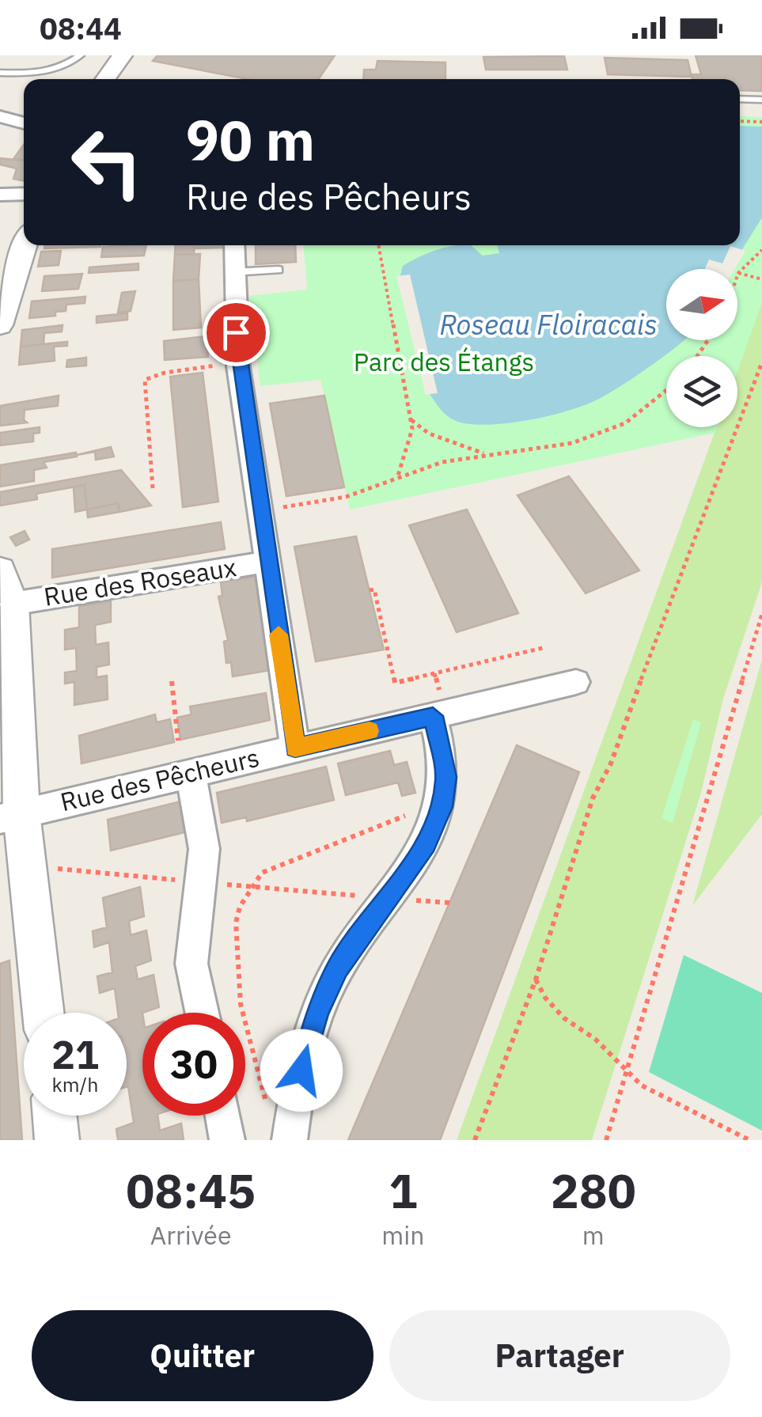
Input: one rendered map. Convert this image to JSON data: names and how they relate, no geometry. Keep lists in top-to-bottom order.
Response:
{
  "streets": {
    "street": ["Rue des Roseaux", "Rue des Pêcheurs"]
  },
  "water": ["Roseau Floiracais"],
  "parks": ["Parc des Étangs"],
  "north": "right",
  "page": {
    "status": "08:44",
    "turn": ["90 m", "Rue des Pêcheurs"],
    "speed": "21 km/h",
    "limit": "30",
    "eta": [
      "08:45",
      "Arrivée",
      "1",
      "min",
      "280",
      "m"
    ],
    "buttons": ["Quitter", "Partager"]
  }
}
